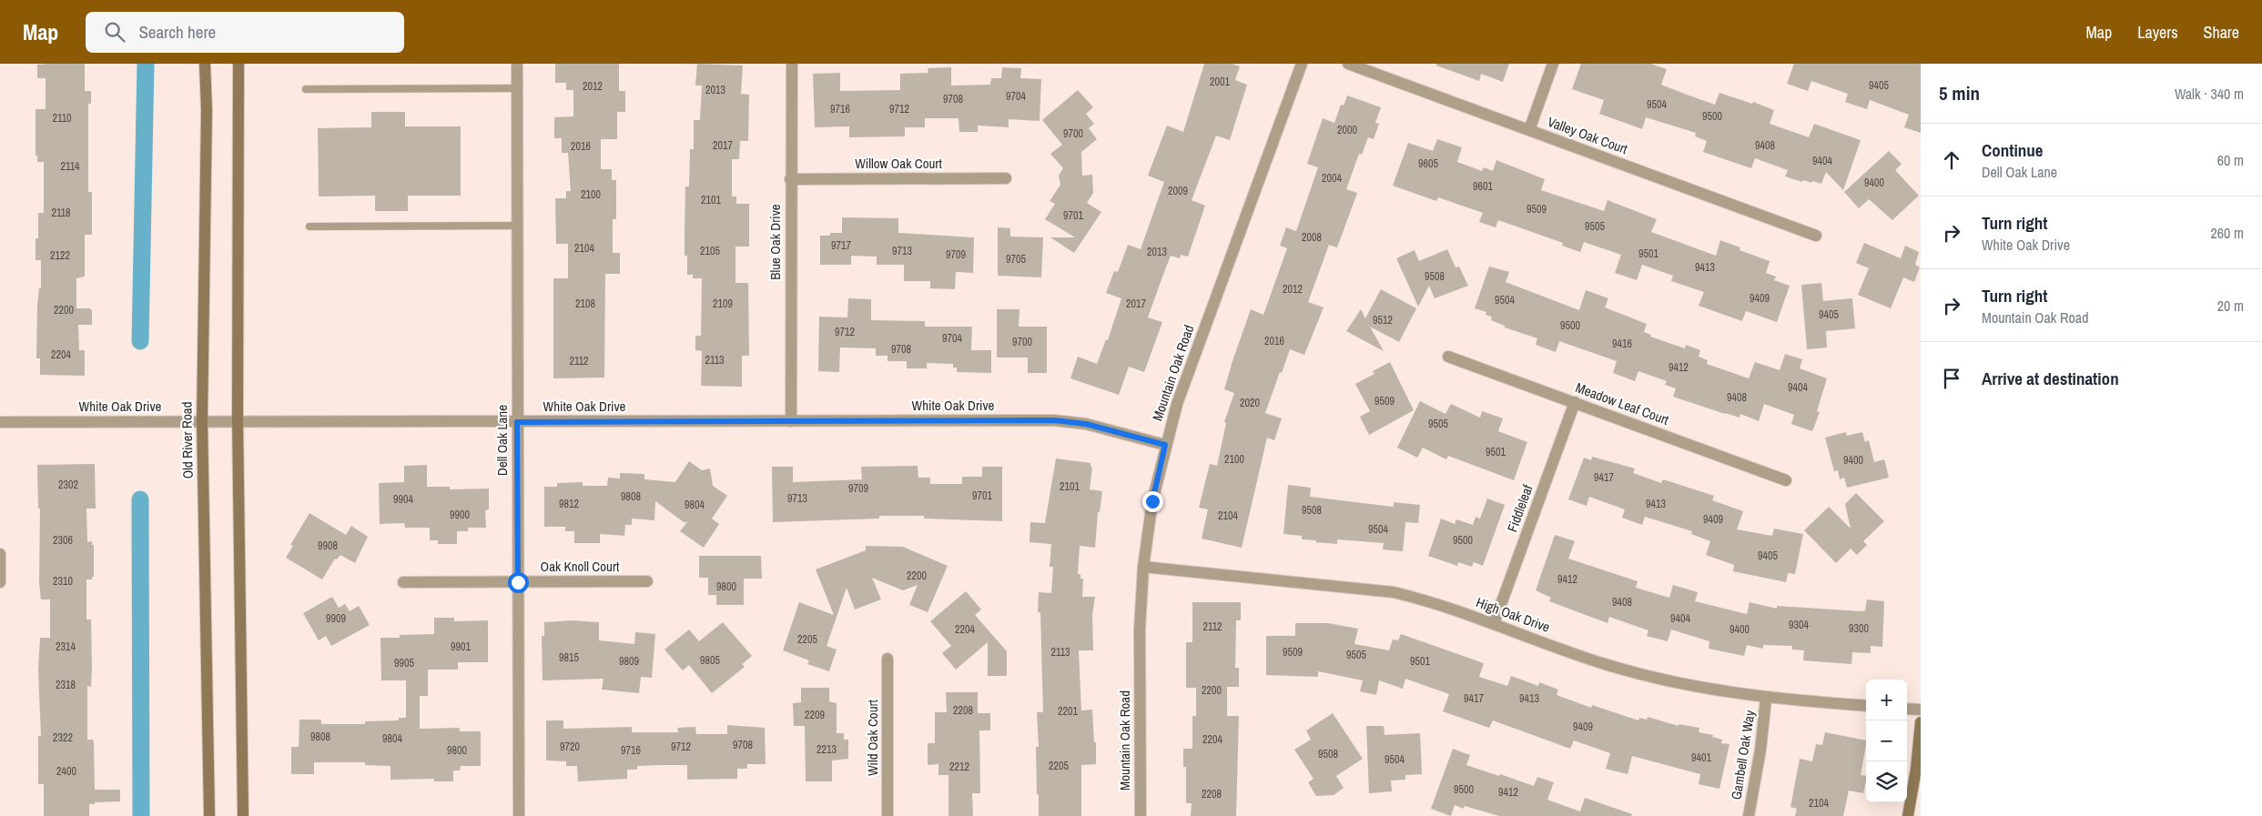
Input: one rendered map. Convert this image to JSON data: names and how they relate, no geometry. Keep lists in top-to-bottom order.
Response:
{
  "streets": {
    "main road": ["Old River Road"],
    "street": [
      "Valley Oak Court",
      "Willow Oak Court",
      "Blue Oak Drive",
      "Mountain Oak Road",
      "Meadow Leaf Court",
      "White Oak Drive",
      "Dell Oak Lane",
      "Fiddleleaf",
      "Oak Knoll Court",
      "High Oak Drive",
      "Wild Oak Court",
      "Gambell Oak Way"
    ]
  },
  "crossings": [
    ["Willow Oak Court", "Blue Oak Drive"],
    ["Blue Oak Drive", "White Oak Drive"],
    ["Mountain Oak Road", "White Oak Drive"],
    ["Mountain Oak Road", "High Oak Drive"],
    ["Meadow Leaf Court", "Fiddleleaf"],
    ["White Oak Drive", "Old River Road"],
    ["White Oak Drive", "Dell Oak Lane"],
    ["Dell Oak Lane", "Oak Knoll Court"],
    ["Fiddleleaf", "High Oak Drive"],
    ["High Oak Drive", "Gambell Oak Way"]
  ],
  "house_numbers": [
    "2001",
    "9405",
    "2012",
    "2013",
    "9704",
    "9708",
    "9504",
    "9716",
    "9712",
    "9500",
    "2110",
    "2000",
    "9700",
    "2017",
    "9408",
    "2016",
    "9404",
    "9605",
    "2114",
    "2004",
    "9400",
    "9601",
    "2009",
    "2100",
    "2101",
    "9509",
    "2118",
    "9701",
    "9505",
    "2008",
    "9717",
    "2104",
    "2105",
    "9713",
    "2013",
    "9501",
    "9709",
    "2122",
    "9705",
    "9413",
    "9508",
    "2012",
    "9409",
    "9504",
    "2108",
    "2109",
    "2017",
    "2200",
    "9405",
    "9512",
    "9500",
    "9712",
    "9704",
    "2016",
    "9700",
    "9416",
    "9708",
    "2204",
    "2113",
    "2112",
    "9412",
    "9404",
    "9408",
    "9509",
    "2020",
    "9505",
    "9501",
    "2100",
    "9400",
    "9417",
    "2302",
    "2101",
    "9709",
    "9701",
    "9808",
    "9713",
    "9904",
    "9812",
    "9413",
    "9804",
    "9508",
    "9900",
    "2104",
    "9409",
    "9504",
    "2306",
    "9500",
    "9908",
    "9405",
    "2200",
    "9412",
    "2310",
    "9800",
    "9408",
    "9909",
    "9404",
    "9304",
    "2112",
    "9300",
    "2204",
    "9400",
    "2205",
    "2314",
    "9901",
    "2113",
    "9509",
    "9505",
    "9815",
    "9805",
    "9809",
    "9501",
    "9905",
    "2318",
    "2200",
    "9417",
    "9413",
    "2208",
    "2201",
    "2209",
    "9409",
    "9808",
    "2322",
    "9804",
    "2204",
    "9708",
    "9720",
    "9712",
    "2213",
    "9800",
    "9716",
    "9508",
    "9401",
    "9504",
    "2205",
    "2212",
    "2400",
    "9500",
    "9412",
    "2208",
    "2104"
  ],
  "page": {
    "header": "Map",
    "search": "Search here",
    "nav": ["Map", "Layers", "Share"],
    "heading": ["5 min", "Walk · 340 m"],
    "list": [
      ["Continue", "Dell Oak Lane", "60 m"],
      ["Turn right", "White Oak Drive", "260 m"],
      ["Turn right", "Mountain Oak Road", "20 m"],
      "Arrive at destination"
    ],
    "map_buttons": ["+", "−"]
  }
}
